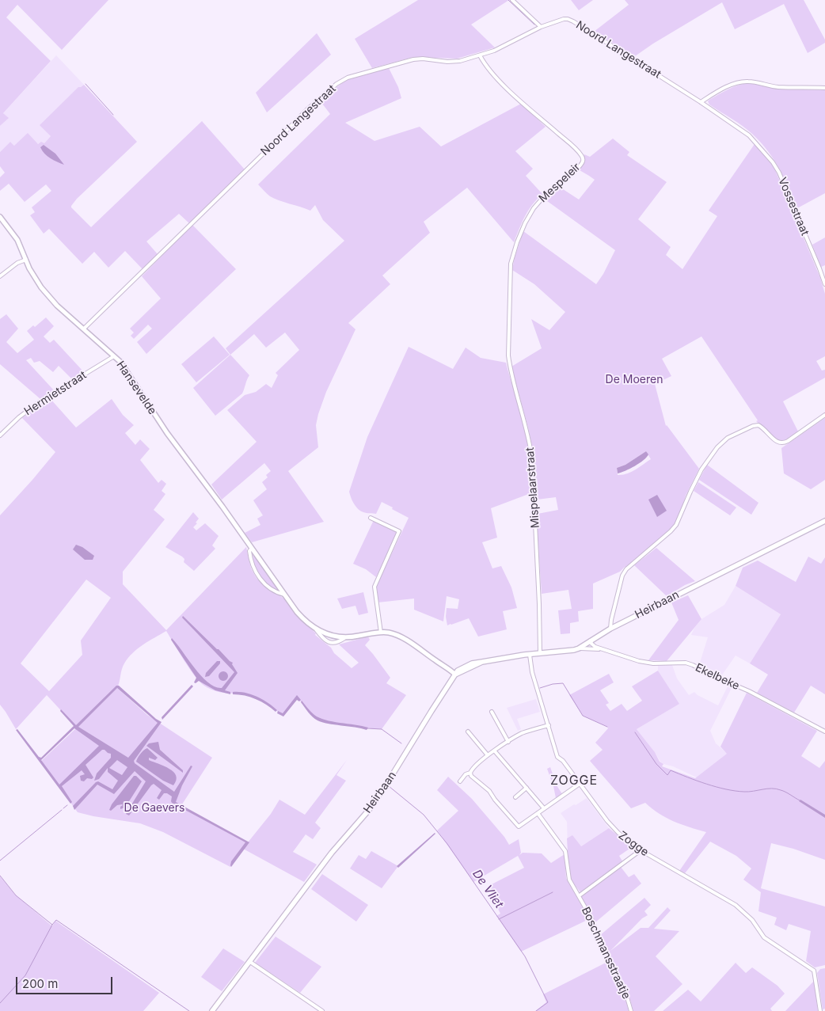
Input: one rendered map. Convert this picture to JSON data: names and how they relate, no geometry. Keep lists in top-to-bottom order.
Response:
{
  "streets": {
    "main road": ["Heirbaan"],
    "street": [
      "Noord Langestraat",
      "Mespeleir",
      "Vossestraat",
      "Hansevelde",
      "Hermietstraat",
      "Mispelaarstraat",
      "Ekelbeke",
      "Zogge",
      "Boschmansstraatje"
    ]
  },
  "crossings": [
    ["Noord Langestraat", "Mespeleir"],
    ["Noord Langestraat", "Vossestraat"],
    ["Noord Langestraat", "Hansevelde"],
    ["Mespeleir", "Mispelaarstraat"],
    ["Hansevelde", "Hermietstraat"],
    ["Mispelaarstraat", "Heirbaan"],
    ["Heirbaan", "Ekelbeke"],
    ["Heirbaan", "Zogge"]
  ],
  "districts": ["ZOGGE"],
  "water": ["De Vliet"],
  "parks": ["De Moeren", "De Gaevers"],
  "scale_bar": "200 m"
}
